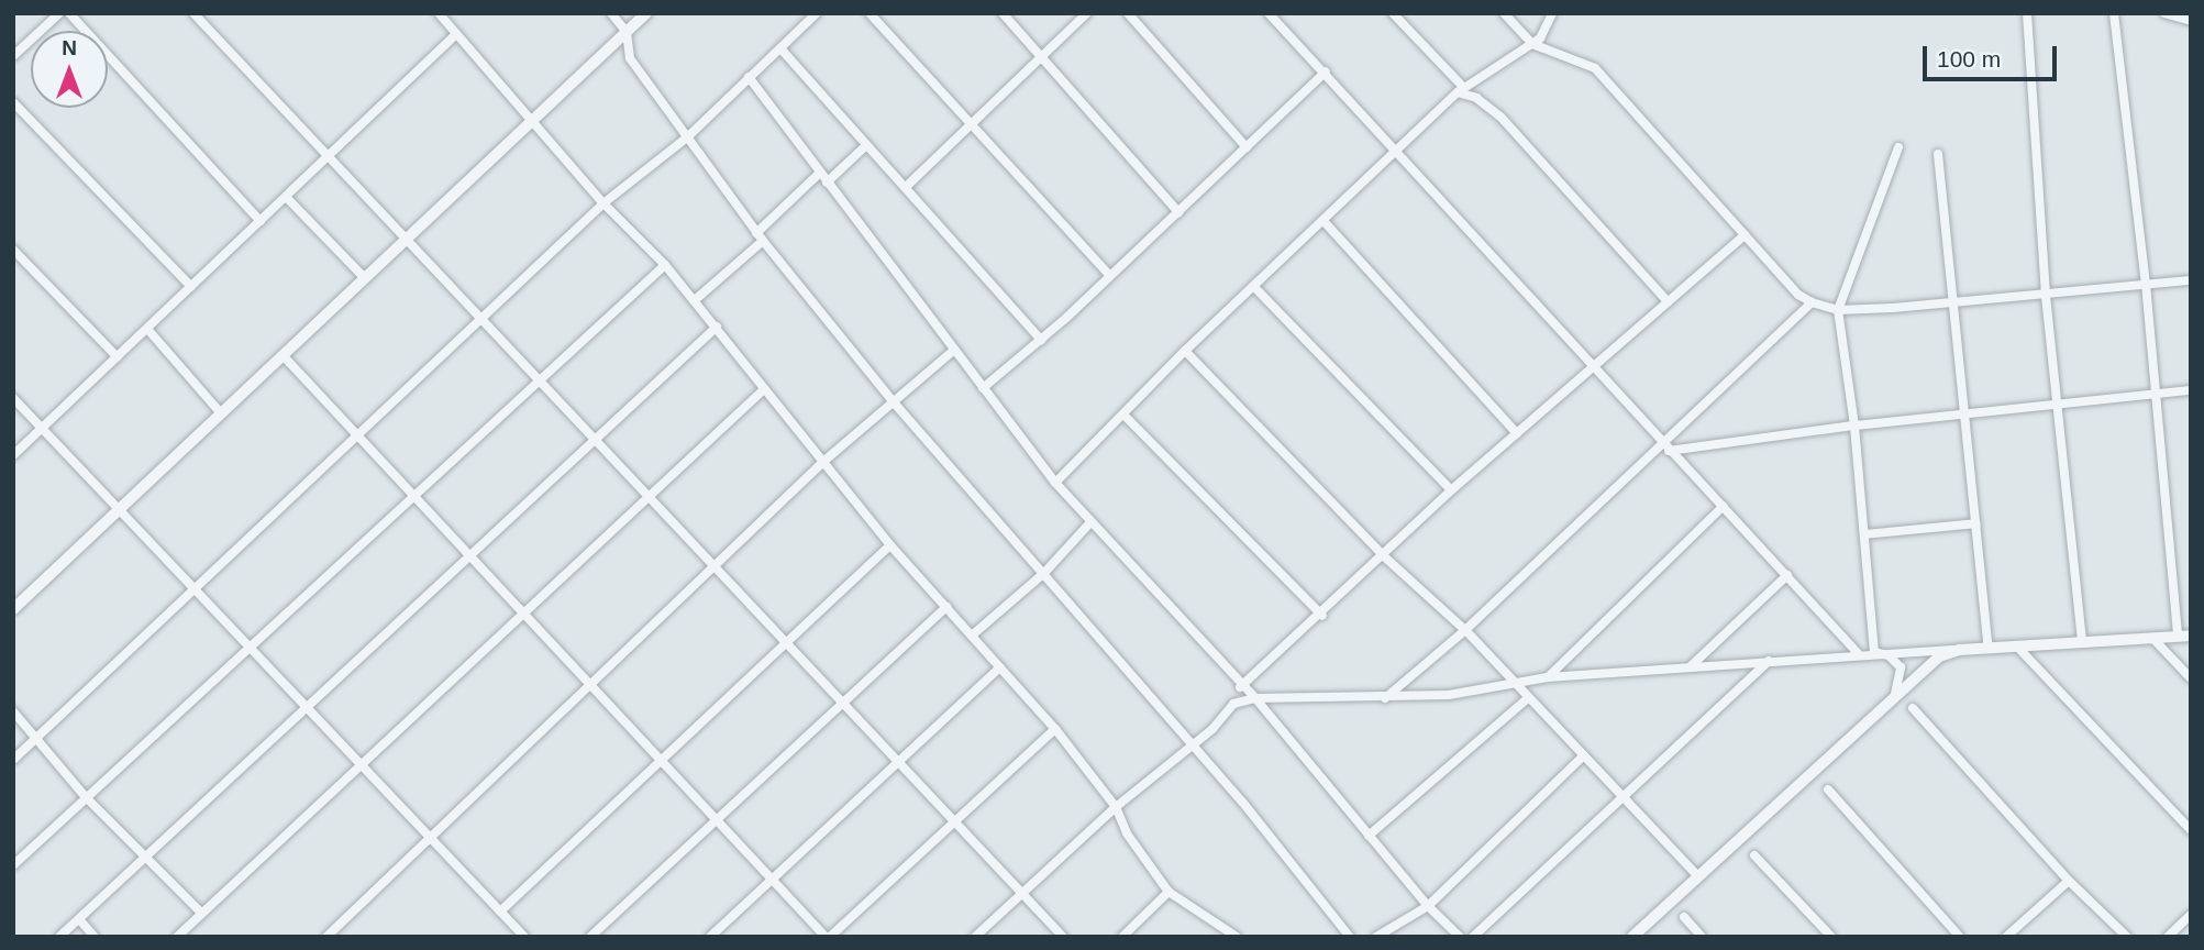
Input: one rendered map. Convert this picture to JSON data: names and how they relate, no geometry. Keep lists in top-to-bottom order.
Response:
{
  "scale_bar": "100 m",
  "north": "top"
}
